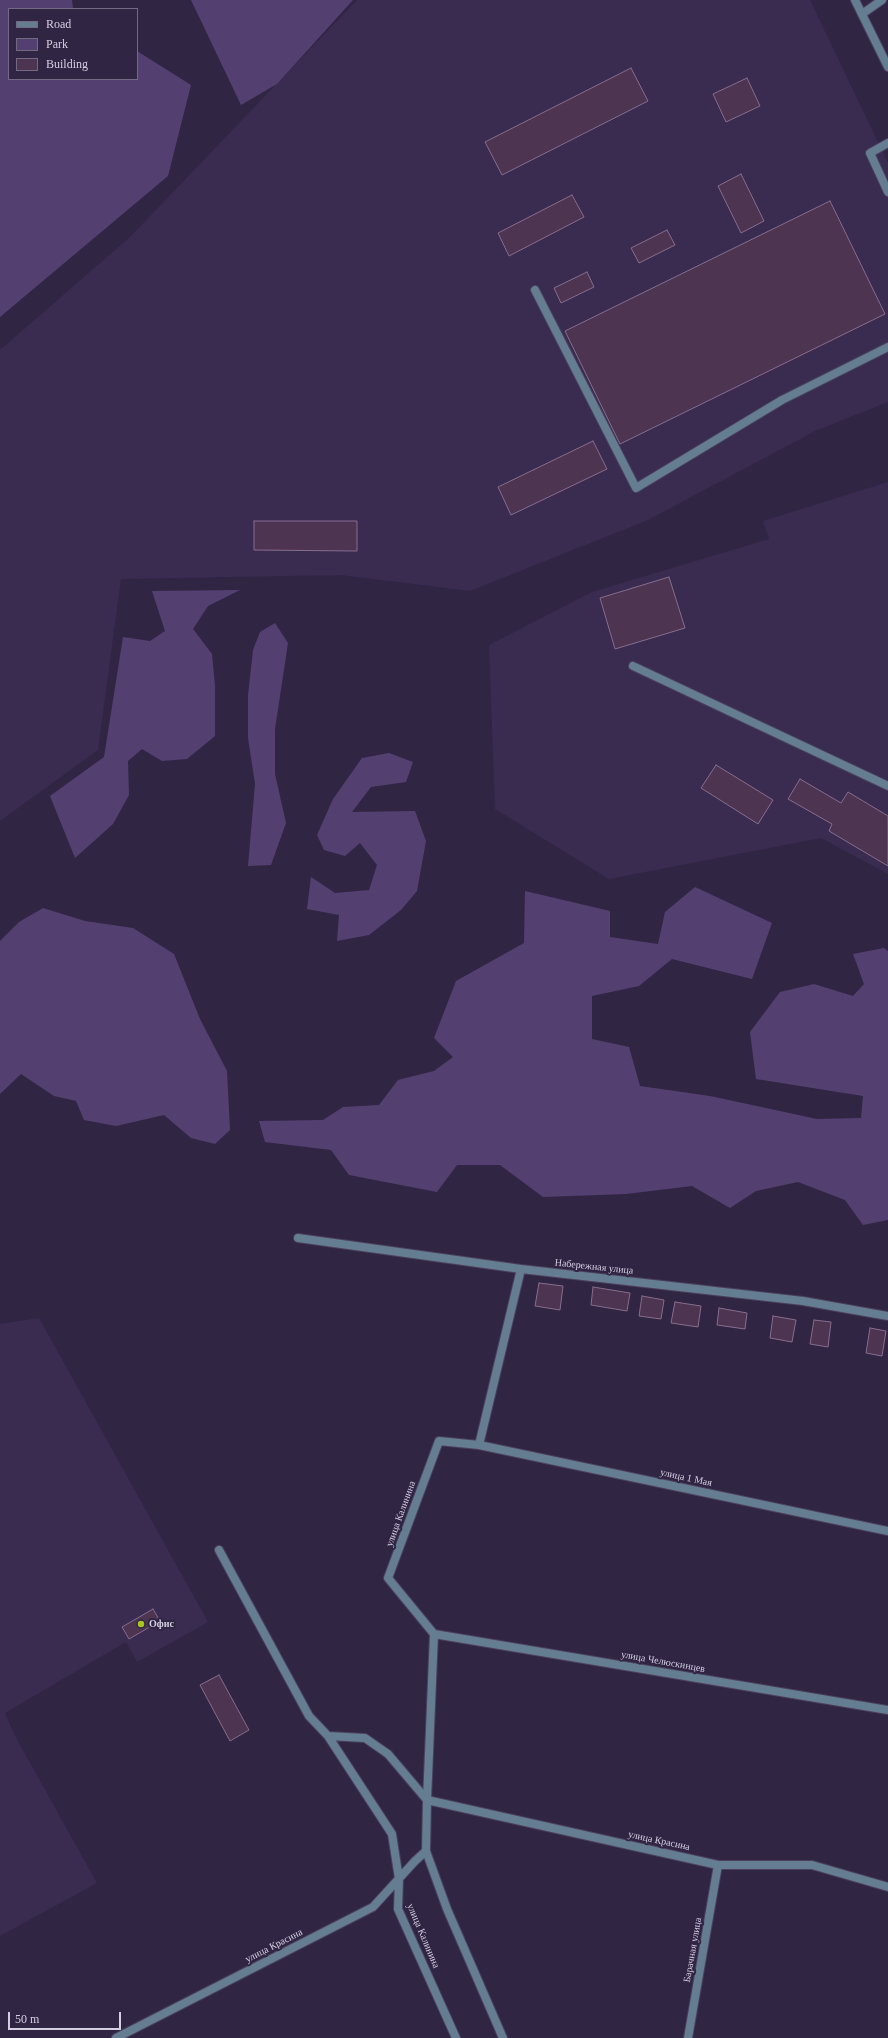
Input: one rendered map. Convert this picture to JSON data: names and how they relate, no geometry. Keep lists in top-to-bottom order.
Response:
{
  "streets": {
    "street": [
      "Набережная улица",
      "улица 1 Мая",
      "улица Калинина",
      "улица Челюскинцев",
      "улица Красина",
      "Барачная улица"
    ]
  },
  "crossings": [
    ["улица 1 Мая", "улица Калинина"],
    ["улица Калинина", "улица Челюскинцев"],
    ["улица Калинина", "улица Красина"],
    ["улица Красина", "Барачная улица"]
  ],
  "places": ["Офис"],
  "legend": ["Road", "Park", "Building"],
  "scale_bar": "50 m"
}
